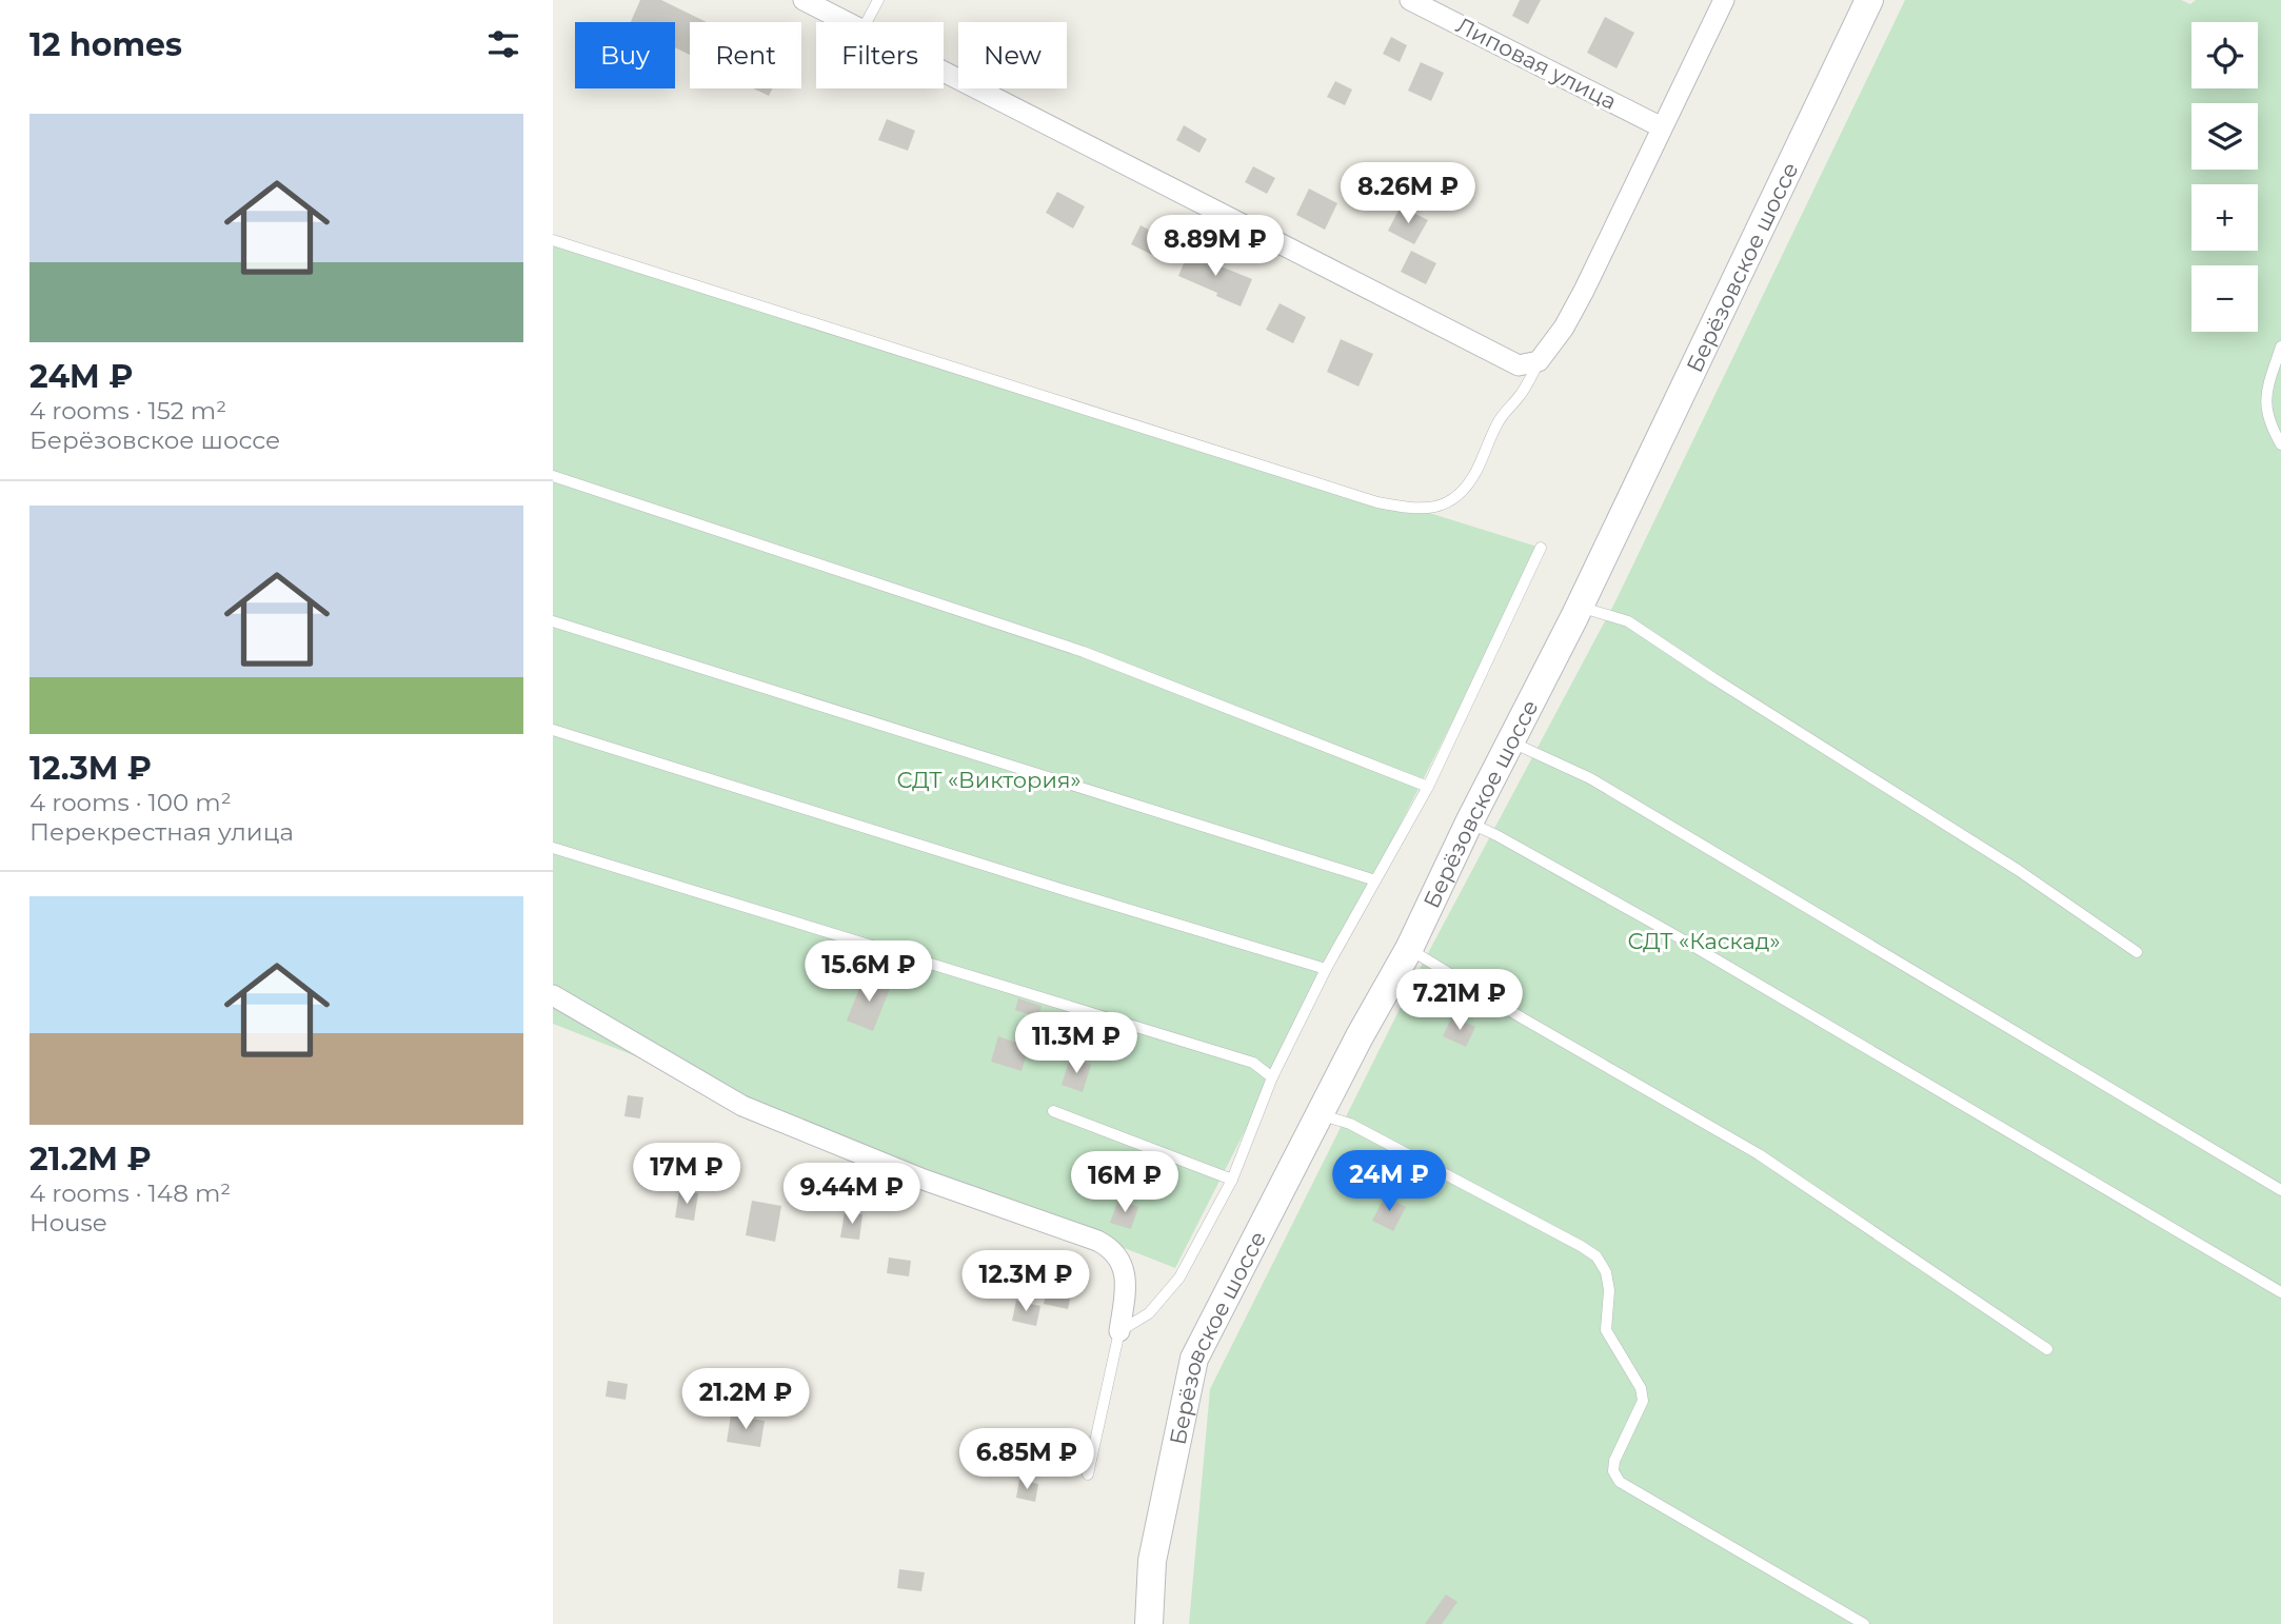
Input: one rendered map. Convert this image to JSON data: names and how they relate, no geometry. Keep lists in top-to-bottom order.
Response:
{
  "streets": {
    "street": ["Липовая улица", "Берёзовское шоссе"]
  },
  "parks": ["СДТ «Виктория»", "СДТ «Каскад»"],
  "page": {
    "heading": "12 homes",
    "map_buttons": ["+", "−"],
    "chip": [
      "Buy",
      "Rent",
      "Filters",
      "New"
    ],
    "list": [
      {
        "name": "24M ₽",
        "note": "4 rooms · 152 m² · Берёзовское шоссе"
      },
      {
        "name": "12.3M ₽",
        "note": "4 rooms · 100 m² · Перекрестная улица"
      },
      {
        "name": "21.2M ₽",
        "note": "4 rooms · 148 m² · House"
      }
    ],
    "price": [
      "8.26M ₽",
      "8.89M ₽",
      "15.6M ₽",
      "7.21M ₽",
      "11.3M ₽",
      "17M ₽",
      "24M ₽",
      "16M ₽",
      "9.44M ₽",
      "12.3M ₽",
      "21.2M ₽",
      "6.85M ₽"
    ]
  }
}
